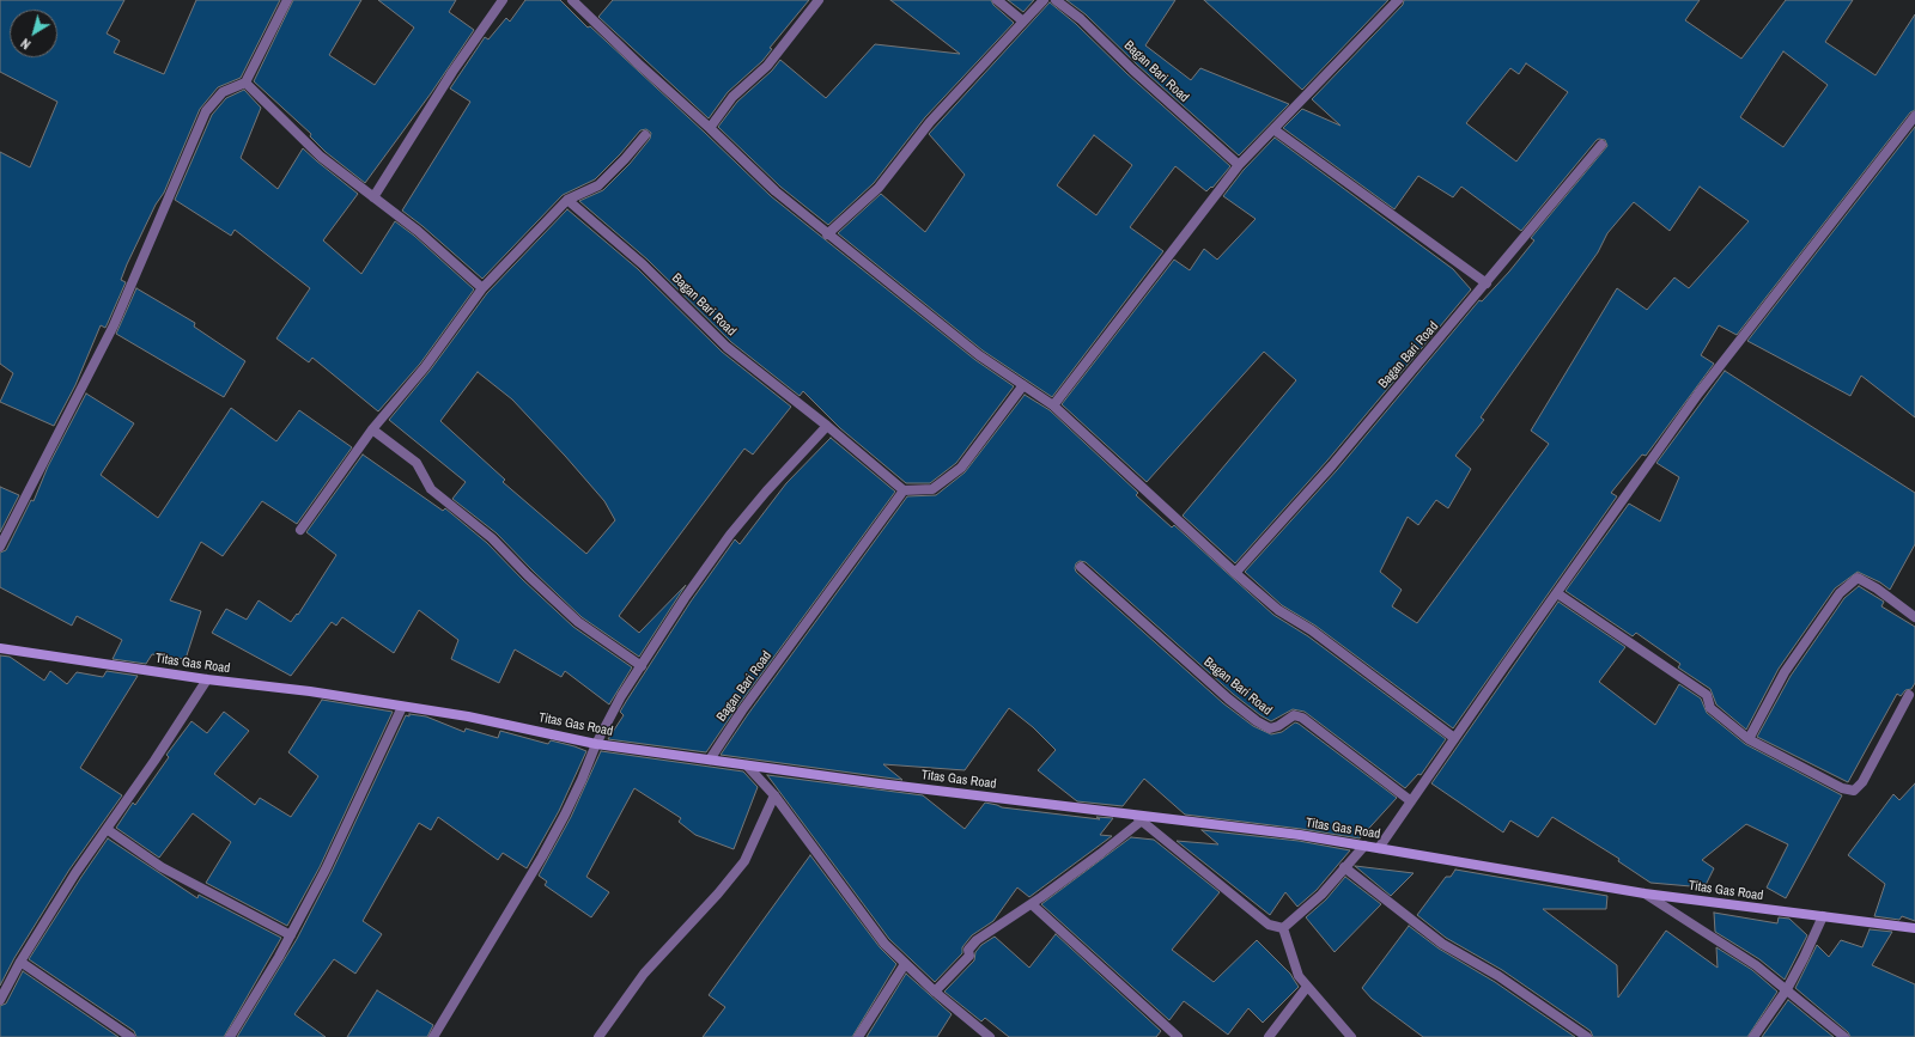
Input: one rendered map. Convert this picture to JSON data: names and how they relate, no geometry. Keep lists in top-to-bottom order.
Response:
{
  "streets": {
    "street": ["Bagan Bari Road", "Titas Gas Road"]
  },
  "crossings": [
    ["Bagan Bari Road", "Titas Gas Road"]
  ],
  "north": "bottom left"
}
